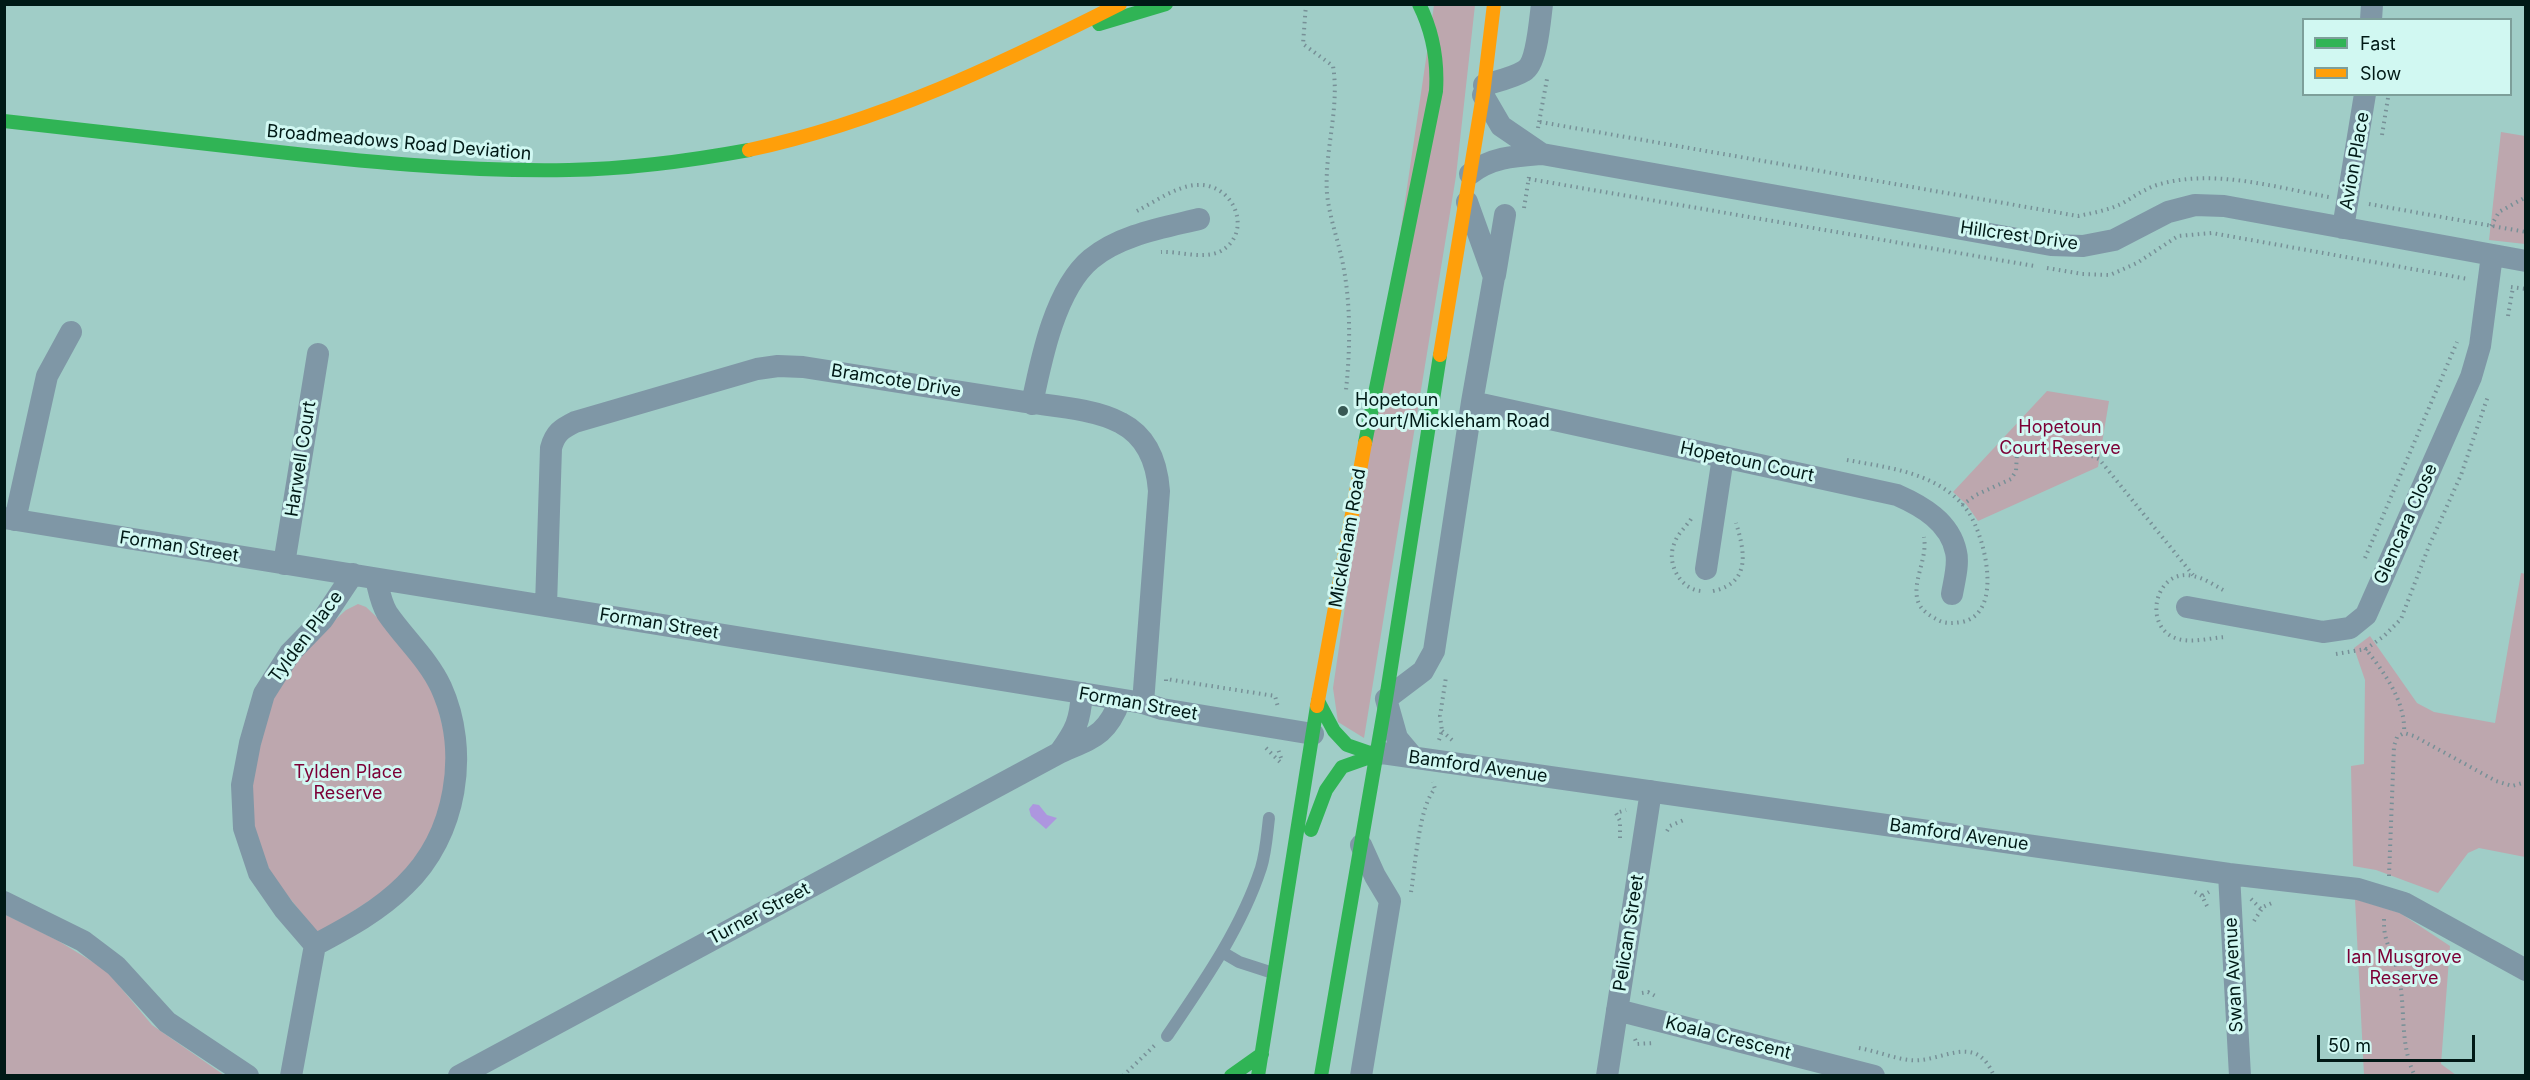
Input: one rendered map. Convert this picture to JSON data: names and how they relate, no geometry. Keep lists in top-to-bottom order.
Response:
{
  "streets": {
    "main road": ["Broadmeadows Road Deviation", "Mickleham Road"],
    "street": [
      "Avion Place",
      "Hillcrest Drive",
      "Bramcote Drive",
      "Harwell Court",
      "Hopetoun Court",
      "Glencara Close",
      "Forman Street",
      "Tylden Place",
      "Bamford Avenue",
      "Turner Street",
      "Pelican Street",
      "Swan Avenue",
      "Koala Crescent"
    ]
  },
  "crossings": [
    ["Avion Place", "Hillcrest Drive"],
    ["Hillcrest Drive", "Glencara Close"],
    ["Bramcote Drive", "Forman Street"],
    ["Harwell Court", "Forman Street"],
    ["Mickleham Road", "Forman Street"],
    ["Forman Street", "Tylden Place"],
    ["Forman Street", "Turner Street"],
    ["Bamford Avenue", "Pelican Street"],
    ["Bamford Avenue", "Swan Avenue"],
    ["Pelican Street", "Koala Crescent"]
  ],
  "parks": ["Hopetoun Court Reserve", "Tylden Place Reserve", "Ian Musgrove Reserve"],
  "places": ["Hopetoun Court/Mickleham Road"],
  "legend": ["Fast", "Slow"],
  "scale_bar": "50 m"
}
